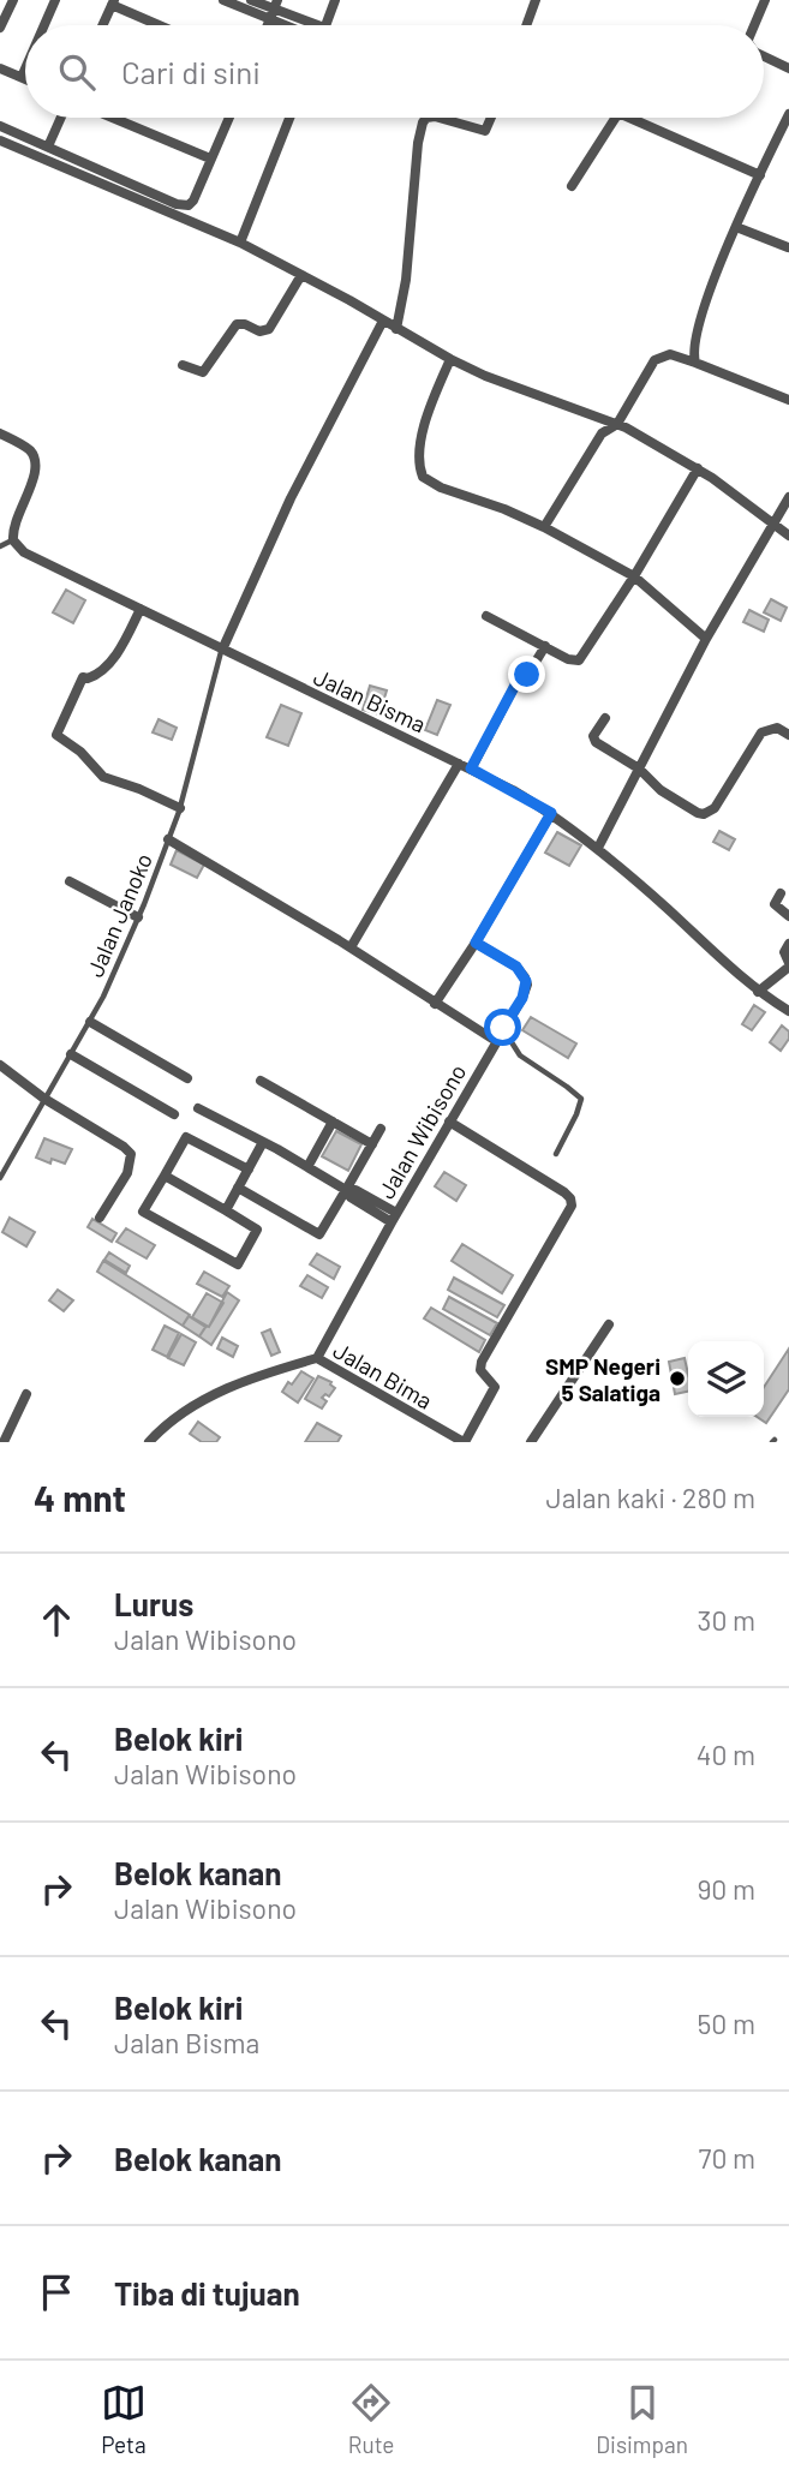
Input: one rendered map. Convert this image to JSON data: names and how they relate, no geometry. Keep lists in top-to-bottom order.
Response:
{
  "streets": {
    "street": ["Jalan Bisma", "Jalan Wibisono", "Jalan Bima"],
    "lane": ["Jalan Janoko"]
  },
  "crossings": [
    ["Jalan Bisma", "Jalan Janoko"],
    ["Jalan Wibisono", "Jalan Bima"]
  ],
  "places": ["SMP Negeri 5 Salatiga"],
  "page": {
    "search": "Cari di sini",
    "heading": ["4 mnt", "Jalan kaki · 280 m"],
    "list": [
      ["Lurus", "Jalan Wibisono", "30 m"],
      ["Belok kiri", "Jalan Wibisono", "40 m"],
      ["Belok kanan", "Jalan Wibisono", "90 m"],
      ["Belok kiri", "Jalan Bisma", "50 m"],
      ["Belok kanan", "70 m"],
      "Tiba di tujuan"
    ],
    "nav": ["Peta", "Rute", "Disimpan"]
  }
}
